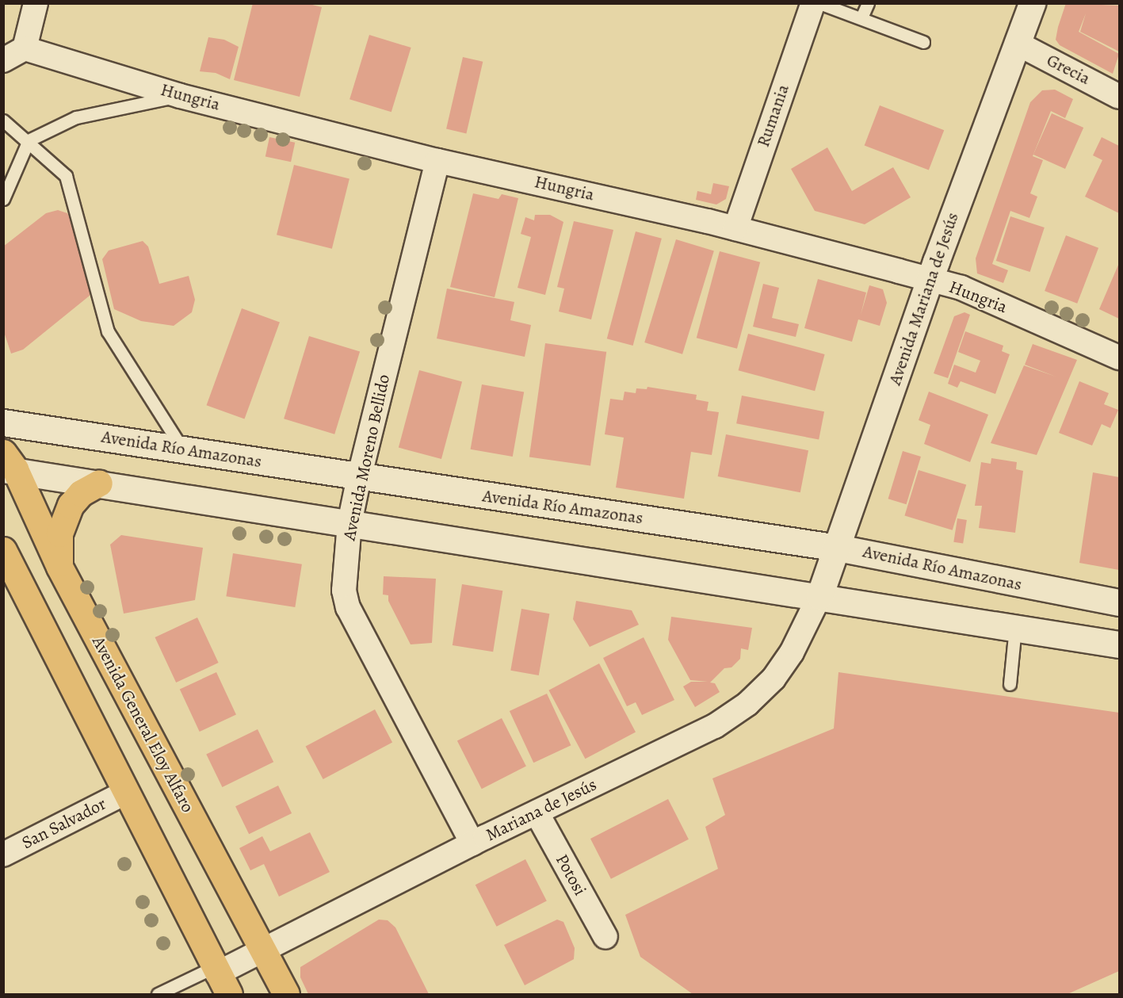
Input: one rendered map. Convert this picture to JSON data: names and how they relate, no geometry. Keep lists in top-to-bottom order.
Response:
{
  "streets": {
    "main road": ["Avenida Mariana de Jesús", "Avenida Río Amazonas", "Avenida General Eloy Alfaro"],
    "street": [
      "Grecia",
      "Hungria",
      "Rumania",
      "Avenida Moreno Bellido",
      "Mariana de Jesús",
      "San Salvador",
      "Potosi"
    ]
  },
  "crossings": [
    ["Grecia", "Avenida Mariana de Jesús"],
    ["Hungria", "Rumania"],
    ["Hungria", "Avenida Mariana de Jesús"],
    ["Hungria", "Avenida Moreno Bellido"],
    ["Avenida Mariana de Jesús", "Avenida Río Amazonas"],
    ["Avenida Mariana de Jesús", "Mariana de Jesús"],
    ["Avenida Río Amazonas", "Avenida Moreno Bellido"],
    ["Avenida Moreno Bellido", "Mariana de Jesús"],
    ["Avenida General Eloy Alfaro", "Mariana de Jesús"],
    ["Mariana de Jesús", "Potosi"]
  ]
}
